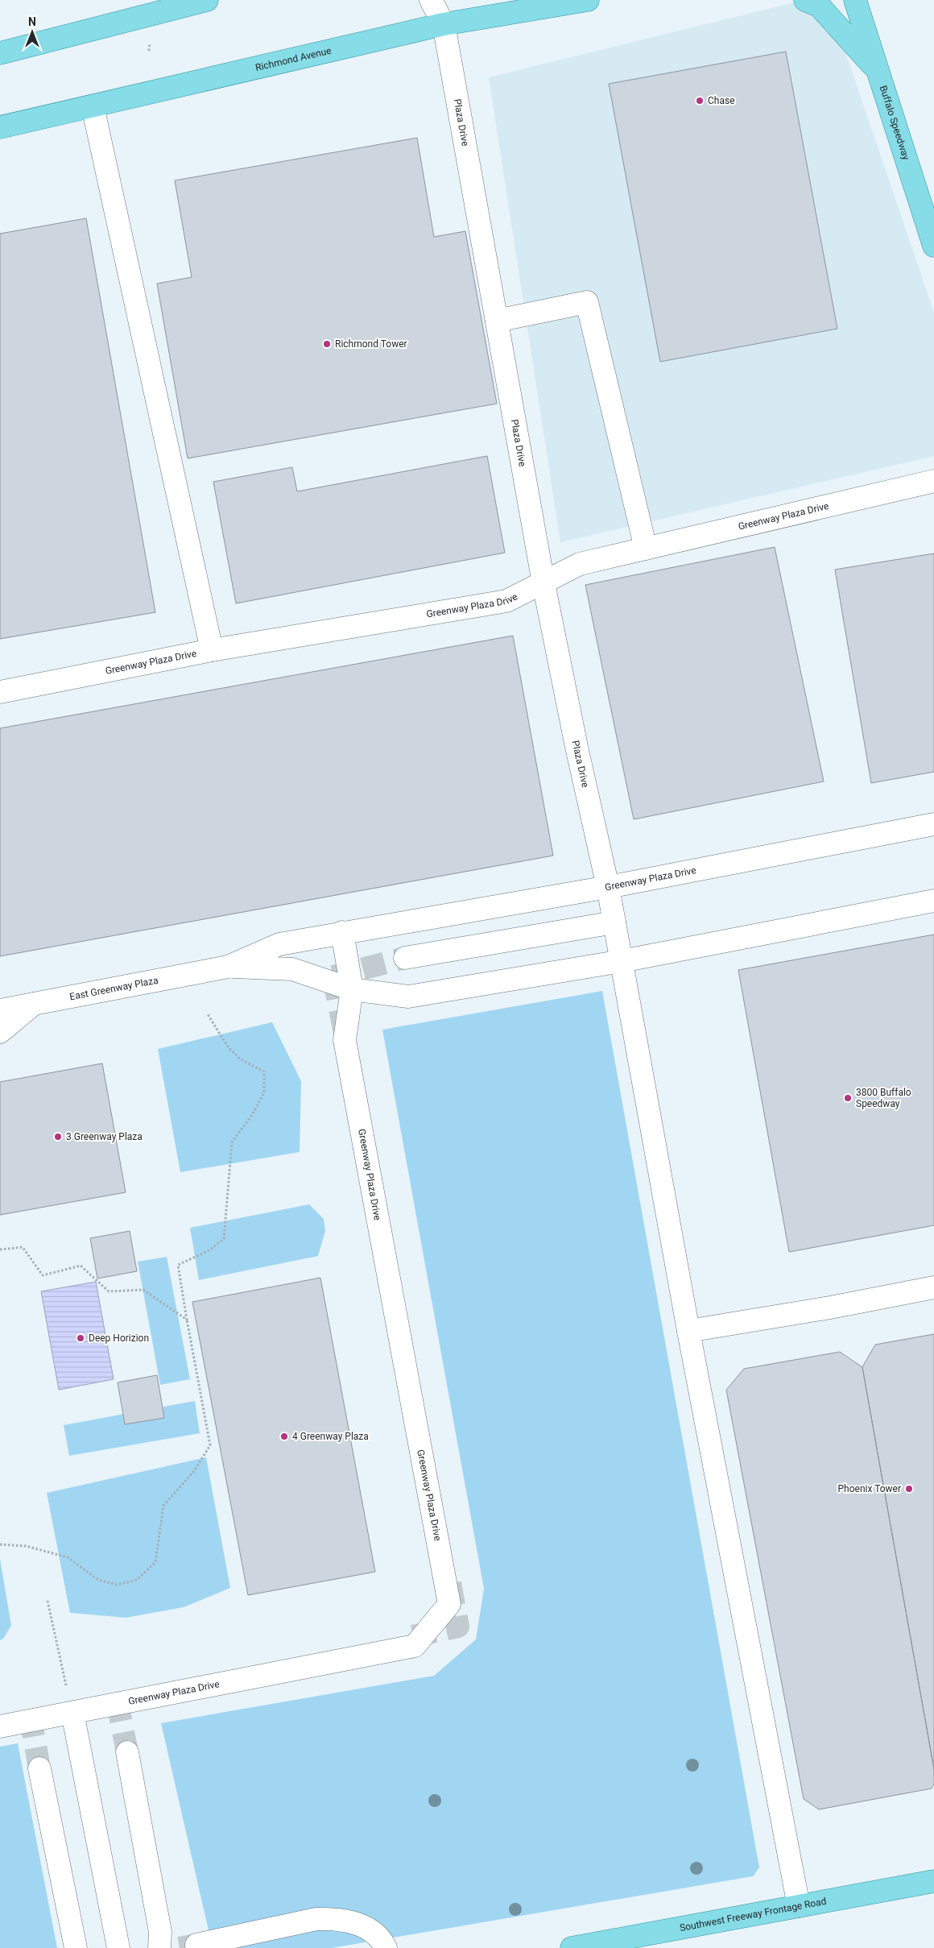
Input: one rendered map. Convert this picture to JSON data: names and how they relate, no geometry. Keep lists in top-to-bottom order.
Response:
{
  "streets": {
    "main road": ["Richmond Avenue", "Buffalo Speedway", "Southwest Freeway Frontage Road"],
    "street": ["Plaza Drive", "Greenway Plaza Drive", "East Greenway Plaza"]
  },
  "crossings": [
    ["Richmond Avenue", "Plaza Drive"],
    ["Plaza Drive", "Greenway Plaza Drive"],
    ["Plaza Drive", "Southwest Freeway Frontage Road"],
    ["Greenway Plaza Drive", "East Greenway Plaza"]
  ],
  "places": [
    "Chase",
    "Richmond Tower",
    "3800 Buffalo Speedway",
    "3 Greenway Plaza",
    "Deep Horizion",
    "4 Greenway Plaza",
    "Phoenix Tower"
  ],
  "north": "top"
}
